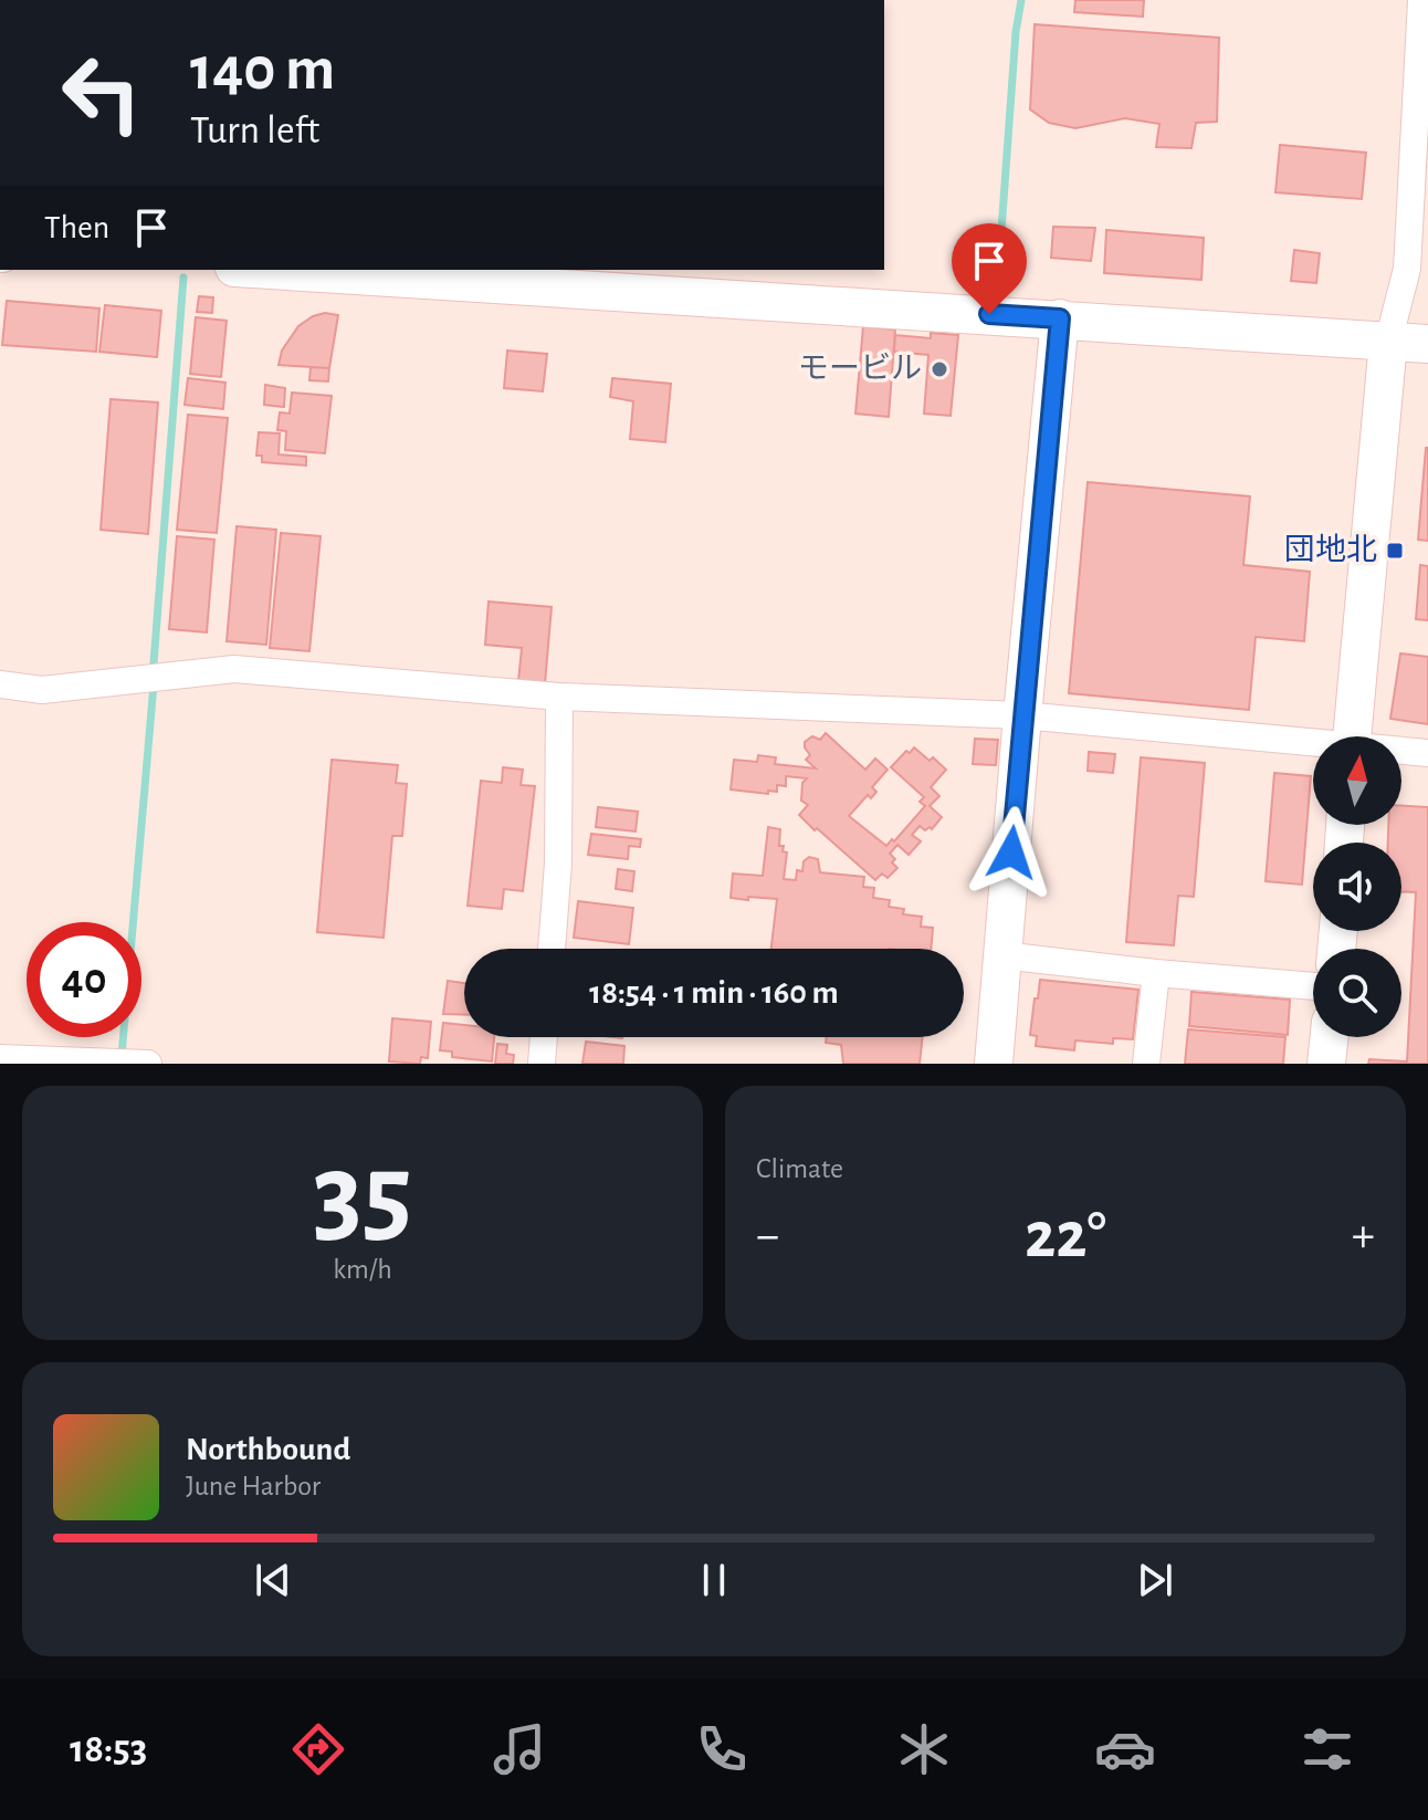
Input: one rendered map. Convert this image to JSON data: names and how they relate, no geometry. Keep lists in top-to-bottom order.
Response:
{
  "places": {
    "other": ["モービル"],
    "transit": ["団地北"]
  },
  "north": "top",
  "page": {
    "turn": ["140 m", "Turn left"],
    "then": "Then",
    "limit": "40",
    "trip": "18:54 · 1 min · 160 m",
    "tile": [
      ["35", "km/h"],
      "Climate"
    ],
    "heat": ["−", "22°", "+"],
    "song": ["Northbound", "June Harbor"],
    "tabs": "18:53"
  }
}
